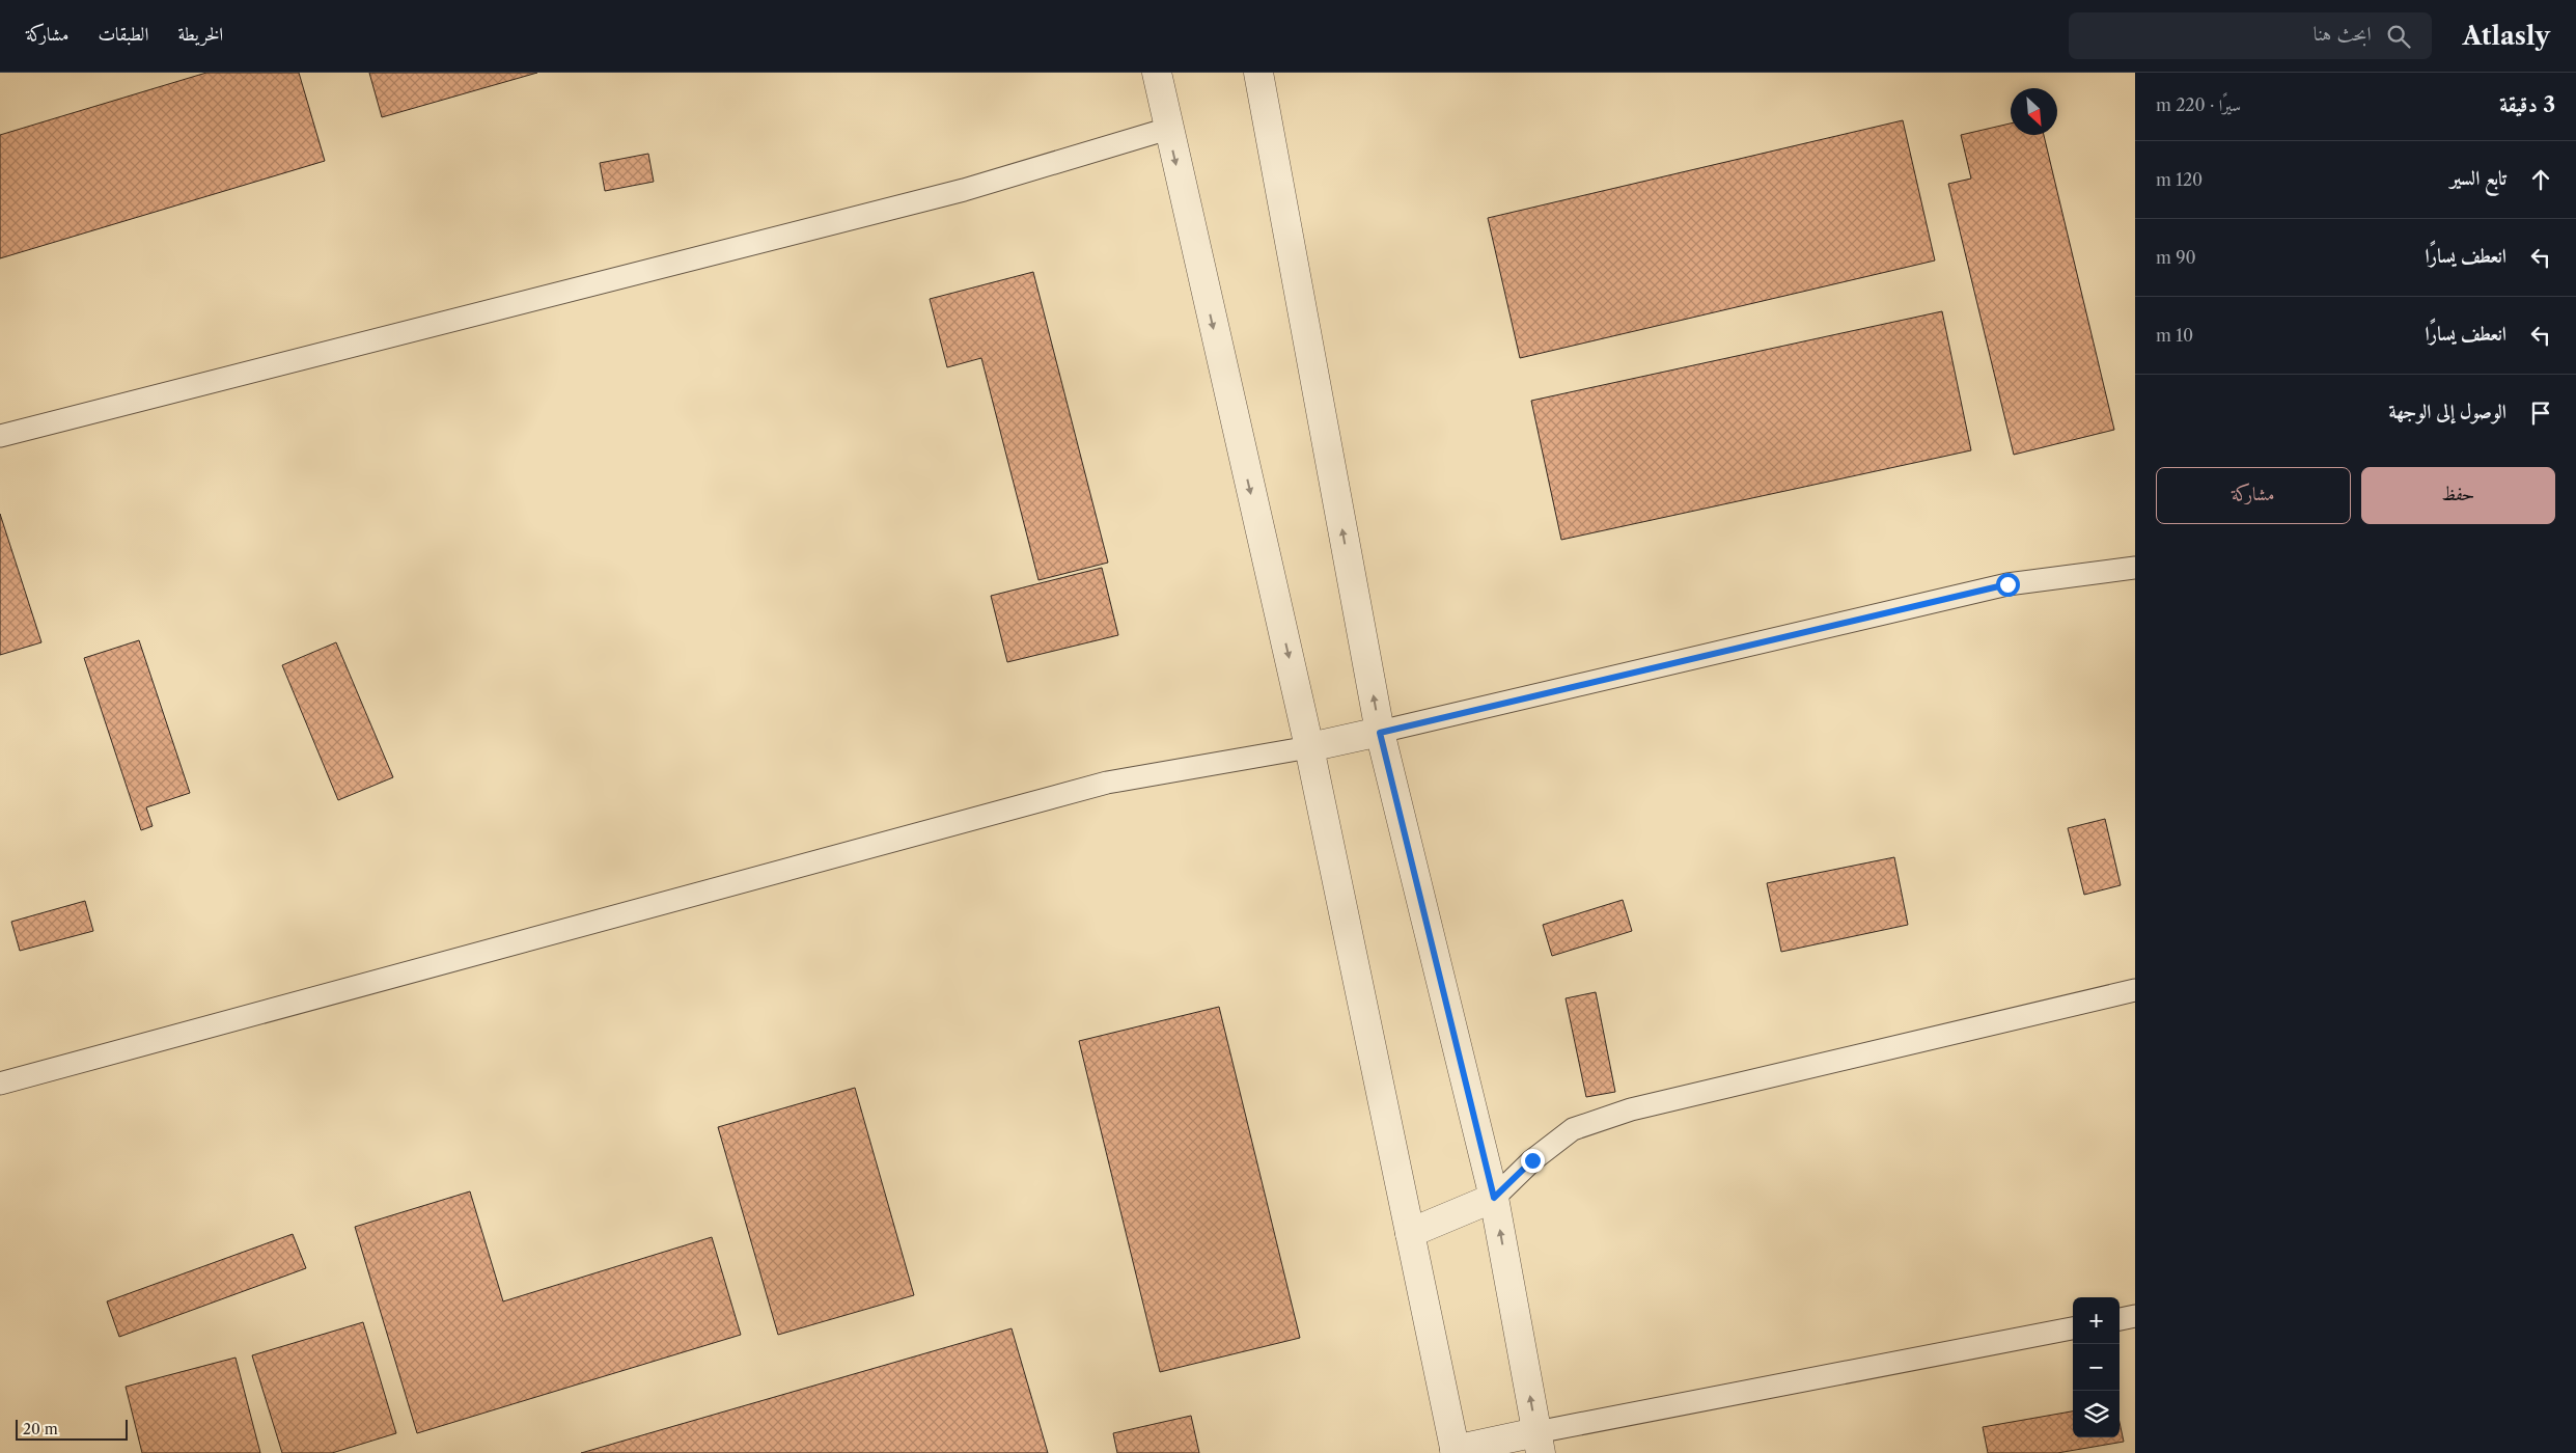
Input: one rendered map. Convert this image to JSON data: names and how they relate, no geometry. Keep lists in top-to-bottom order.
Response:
{
  "scale_bar": "20 m",
  "north": "bottom right",
  "page": {
    "header": "Atlasly",
    "search": "ابحث هنا",
    "nav": ["الخريطة", "الطبقات", "مشاركة"],
    "heading": ["3 دقيقة", "سيرًا · 220 m"],
    "list": [
      ["تابع السير", "120 m"],
      ["انعطف يسارًا", "90 m"],
      ["انعطف يسارًا", "10 m"],
      "الوصول إلى الوجهة"
    ],
    "buttons": ["حفظ", "مشاركة"],
    "map_buttons": ["+", "−"],
    "scale": "20 m"
  }
}
